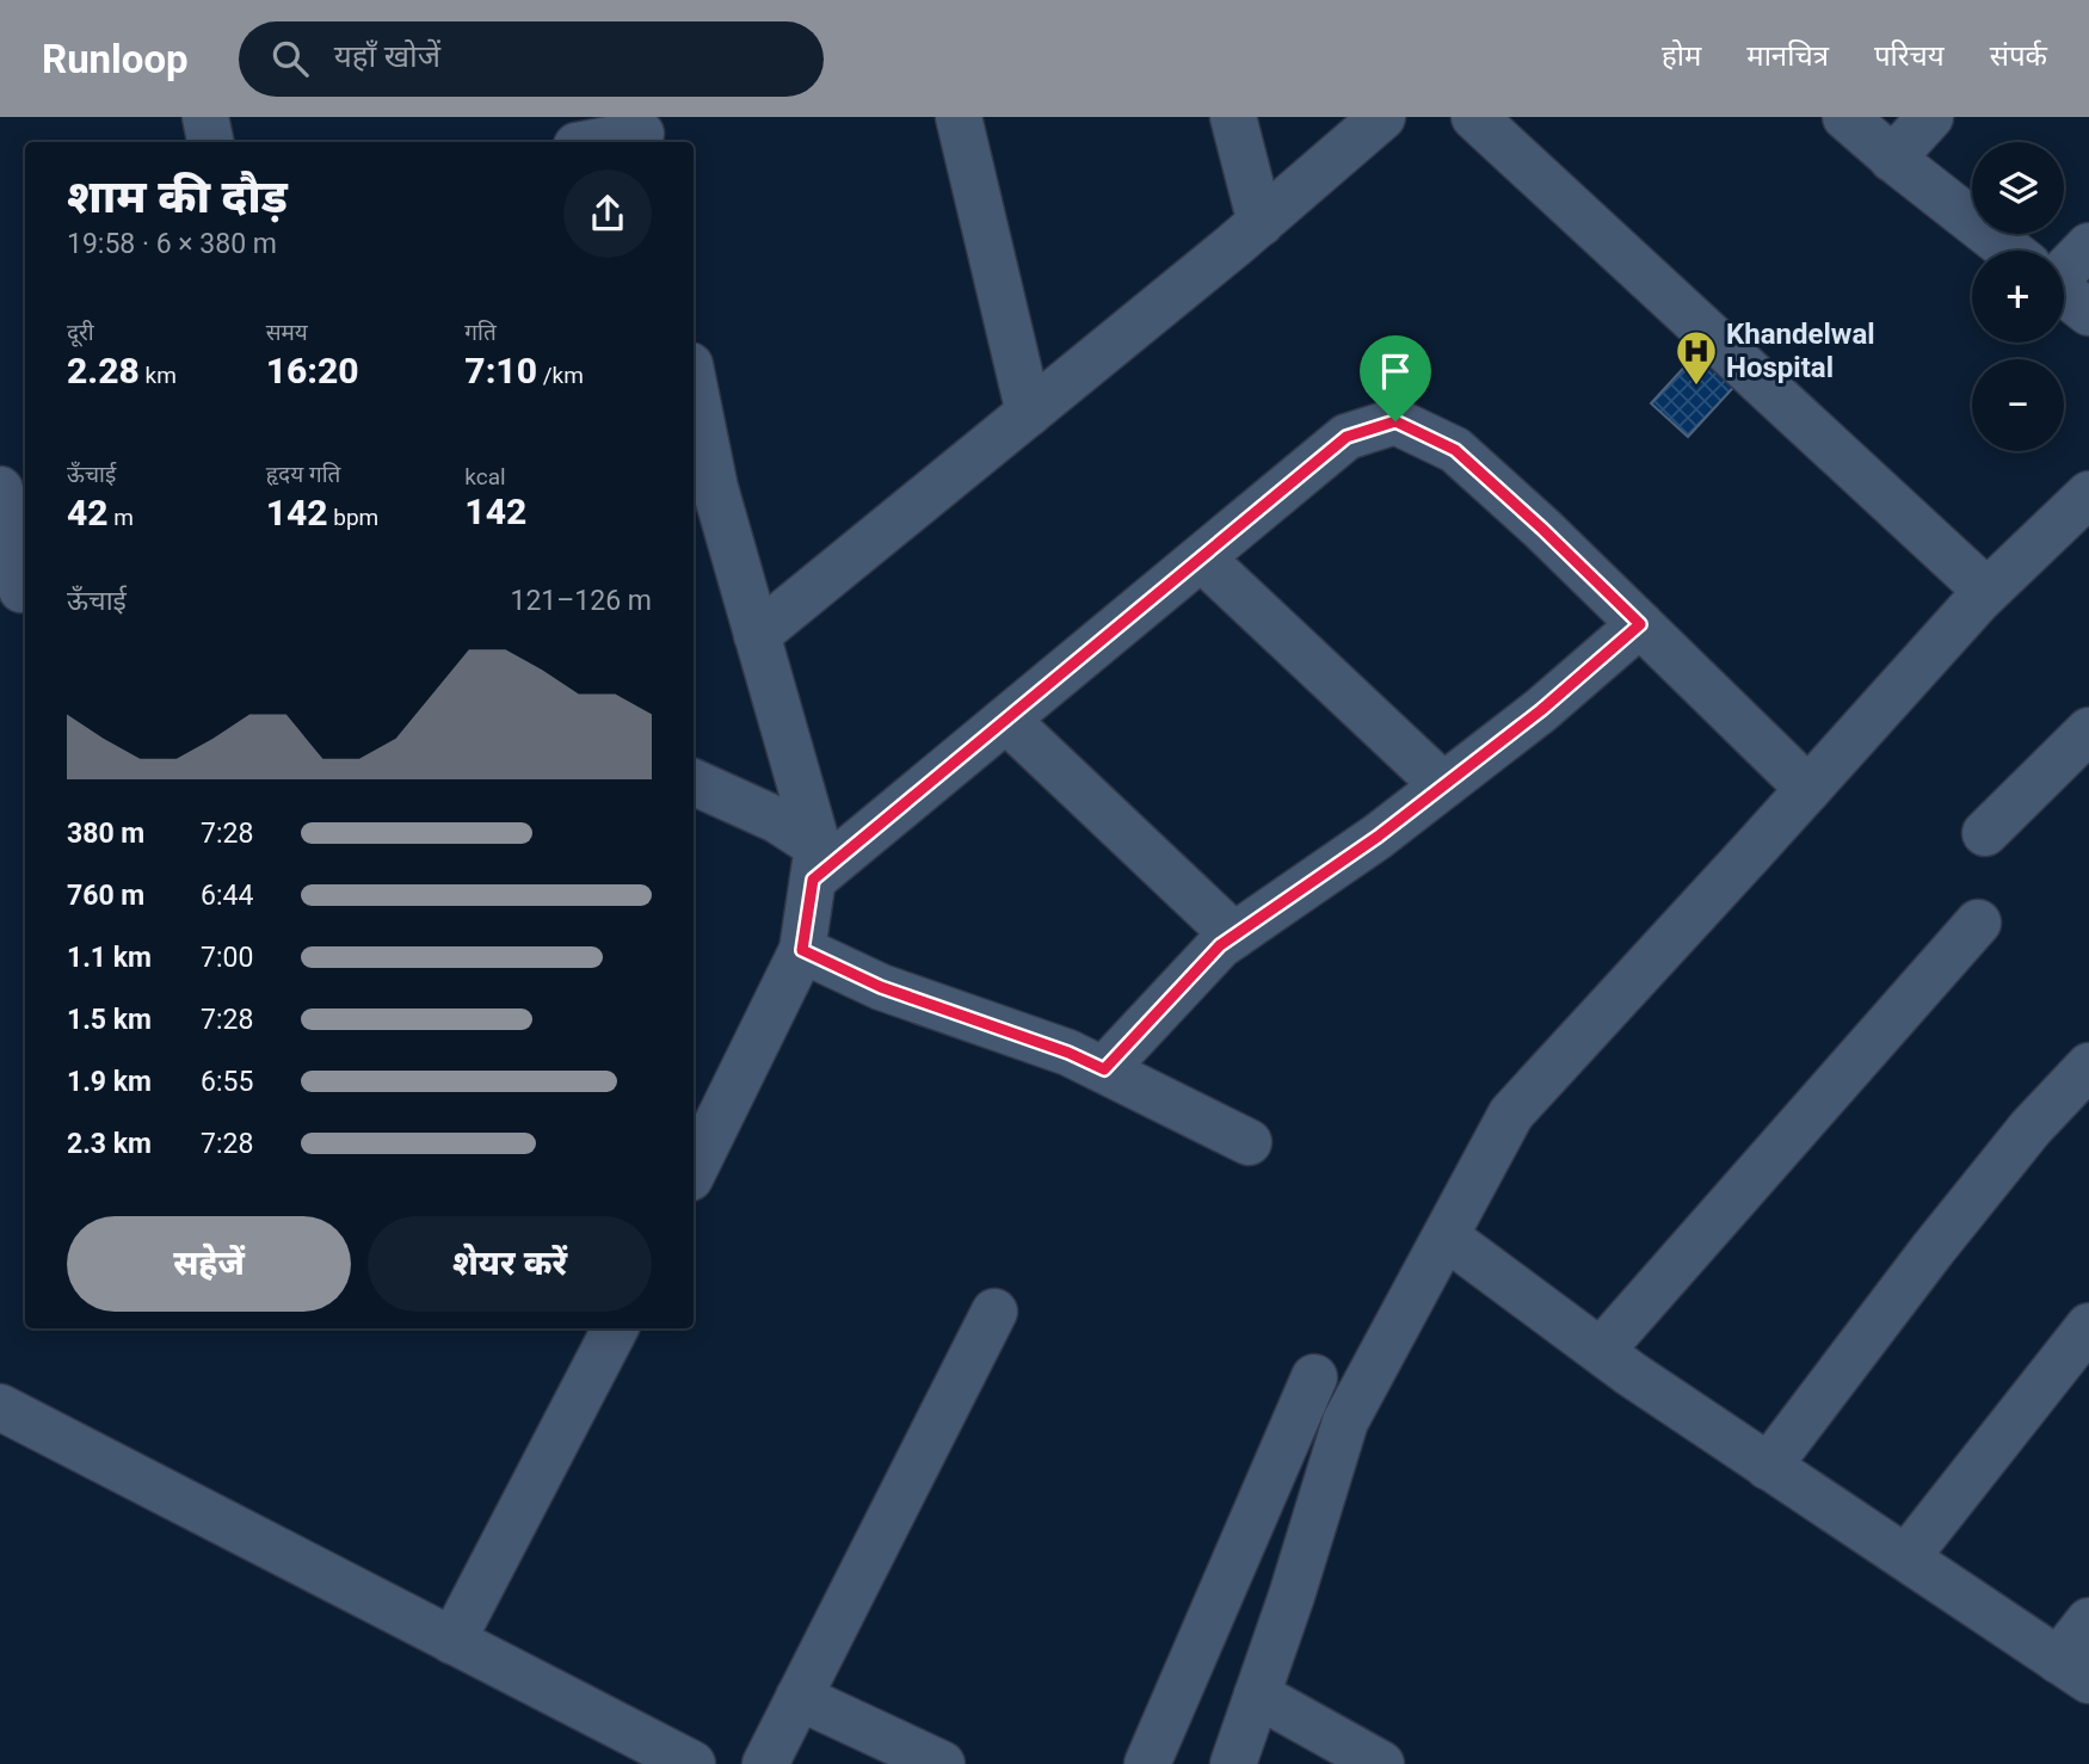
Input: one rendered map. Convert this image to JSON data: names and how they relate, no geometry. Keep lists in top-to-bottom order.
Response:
{
  "places": {
    "hospital": ["Khandelwal Hospital"]
  },
  "page": {
    "header": "Runloop",
    "search": "यहाँ खोजें",
    "nav": [
      "होम",
      "मानचित्र",
      "परिचय",
      "संपर्क"
    ],
    "map_buttons": ["+", "−"],
    "heading": ["शाम की दौड़", "19:58 · 6 × 380 m"],
    "stats": [
      ["दूरी", "2.28 km"],
      ["समय", "16:20"],
      ["गति", "7:10 /km"],
      ["ऊँचाई", "42 m"],
      ["हृदय गति", "142 bpm"],
      ["kcal", "142"]
    ],
    "chart": ["ऊँचाई", "121–126 m"],
    "list": [
      {
        "name": "380 m",
        "note": "7:28"
      },
      {
        "name": "760 m",
        "note": "6:44"
      },
      {
        "name": "1.1 km",
        "note": "7:00"
      },
      {
        "name": "1.5 km",
        "note": "7:28"
      },
      {
        "name": "1.9 km",
        "note": "6:55"
      },
      {
        "name": "2.3 km",
        "note": "7:28"
      }
    ],
    "buttons": ["सहेजें", "शेयर करें"]
  }
}
